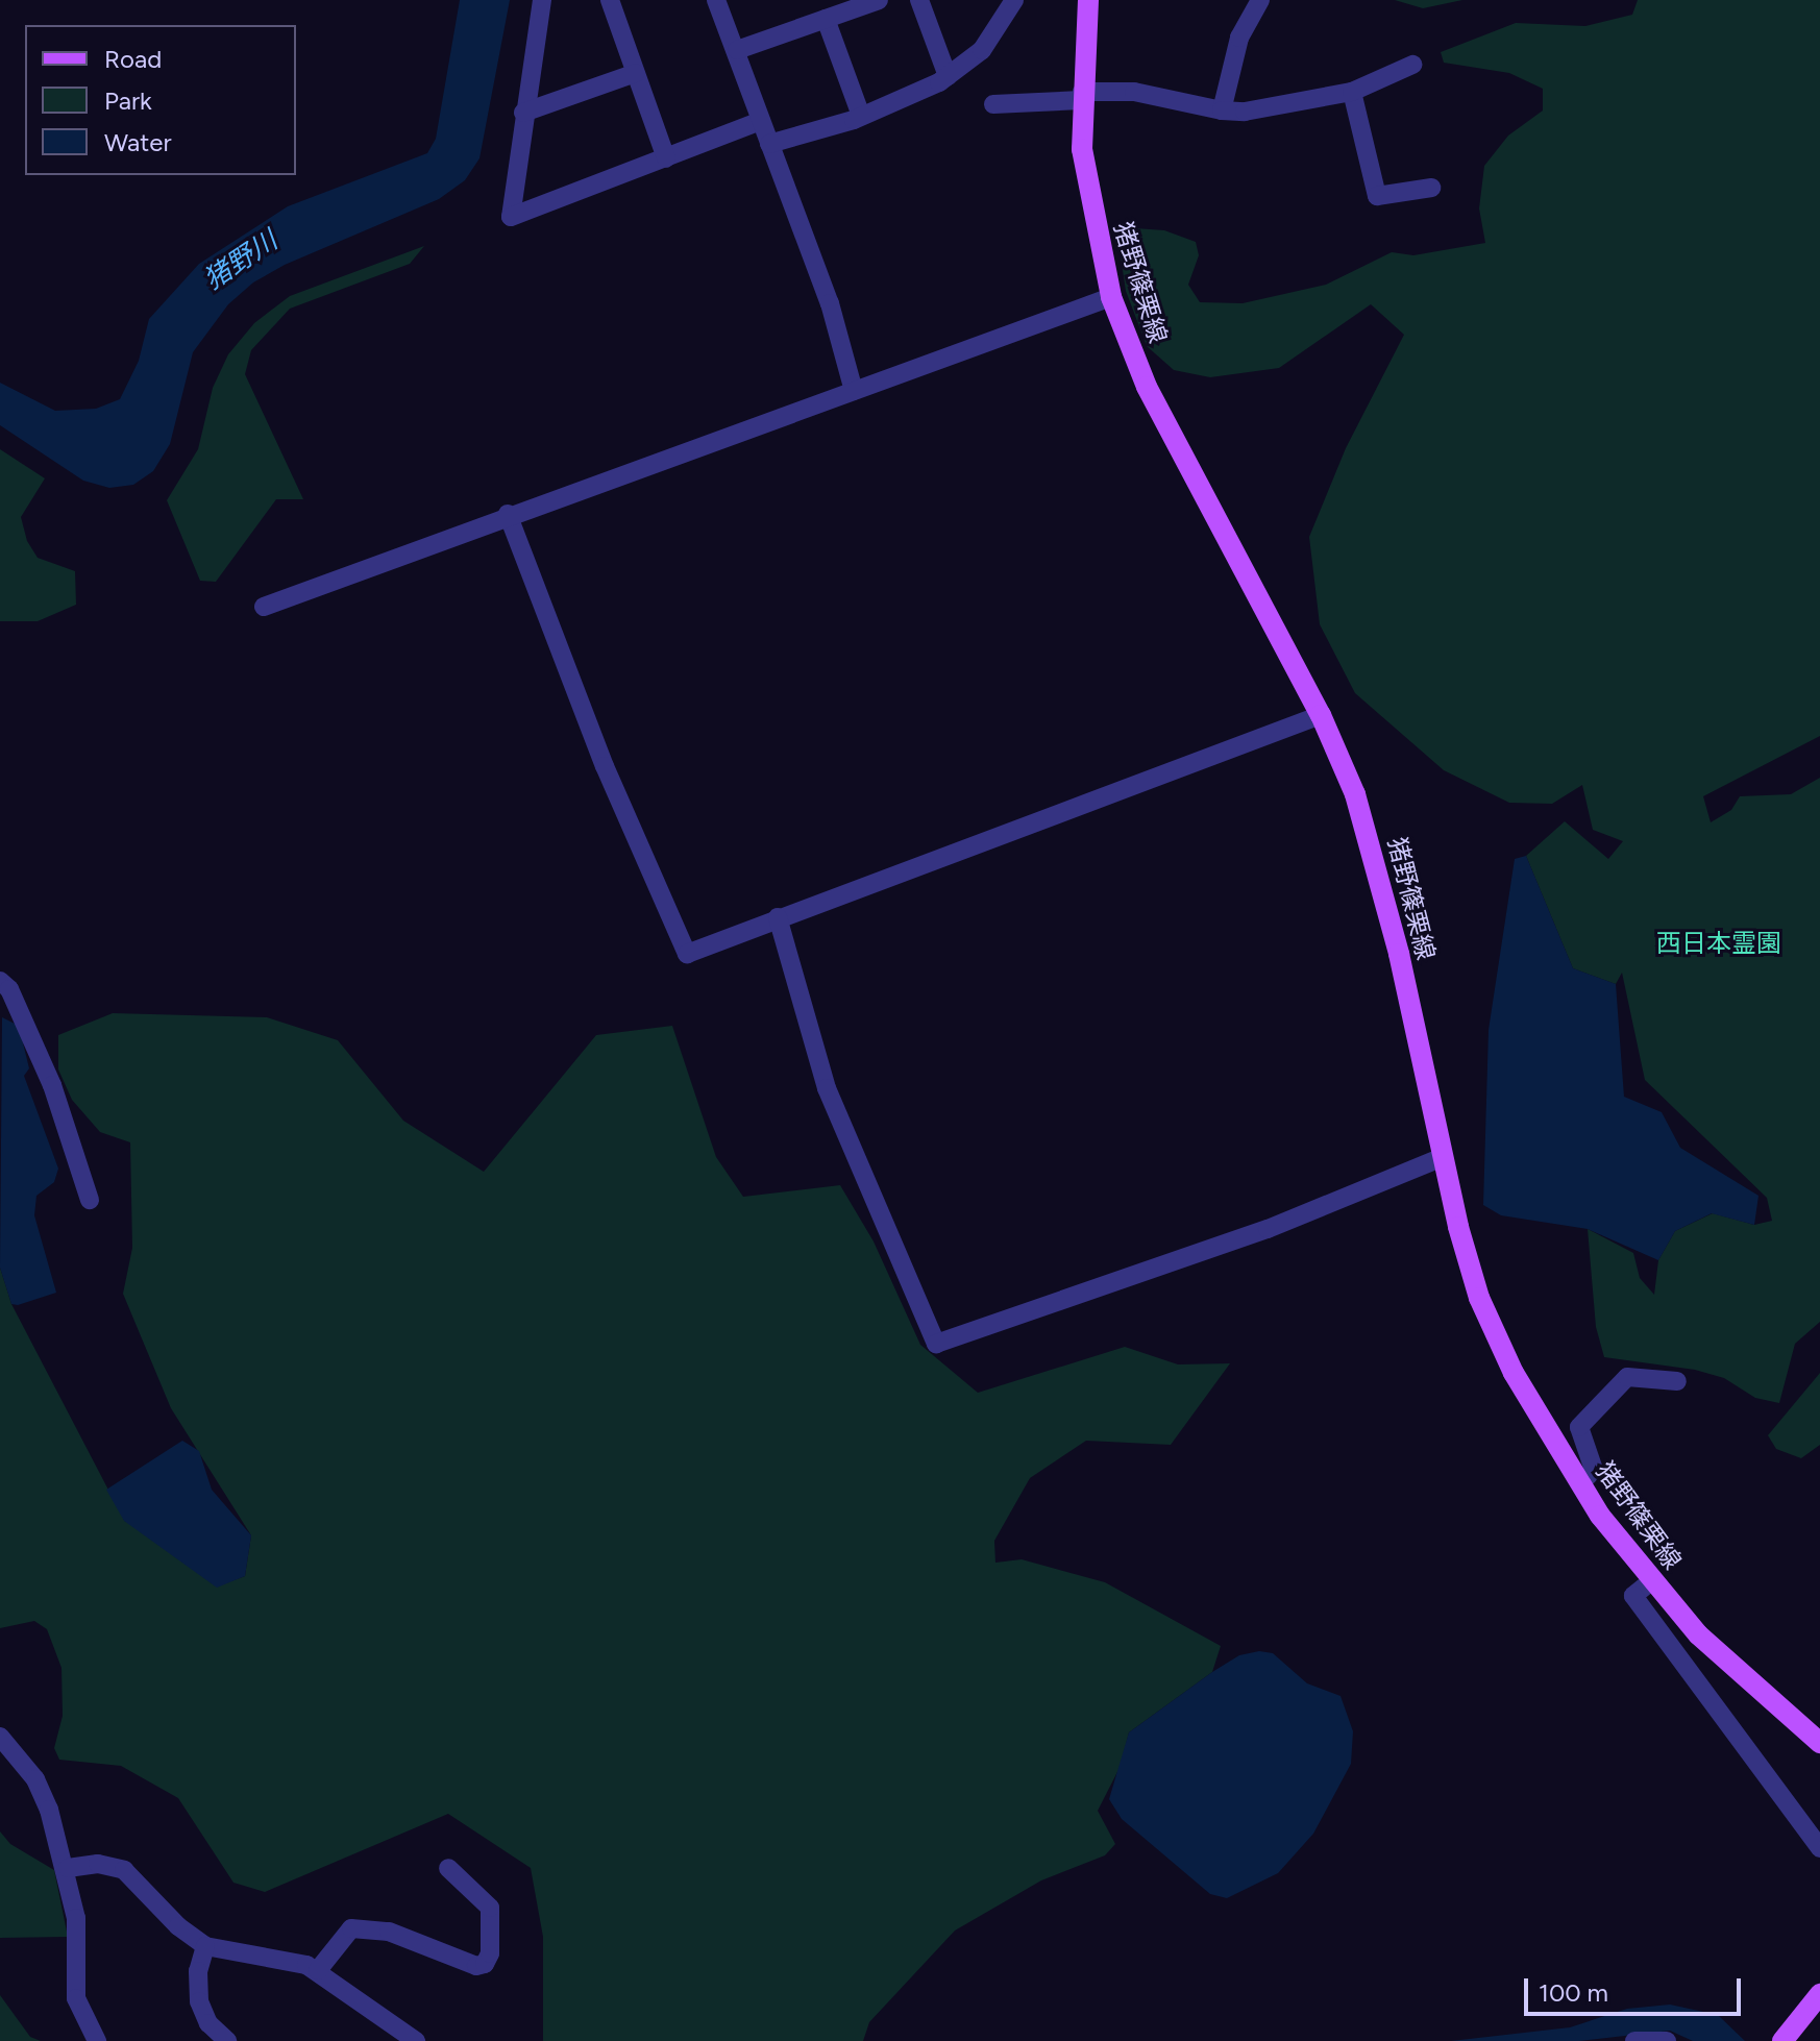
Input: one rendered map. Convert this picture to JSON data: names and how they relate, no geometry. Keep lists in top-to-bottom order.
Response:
{
  "streets": {
    "main road": ["猪野篠栗線"]
  },
  "water": ["猪野川"],
  "parks": ["西日本霊園"],
  "legend": ["Road", "Park", "Water"],
  "scale_bar": "100 m"
}
